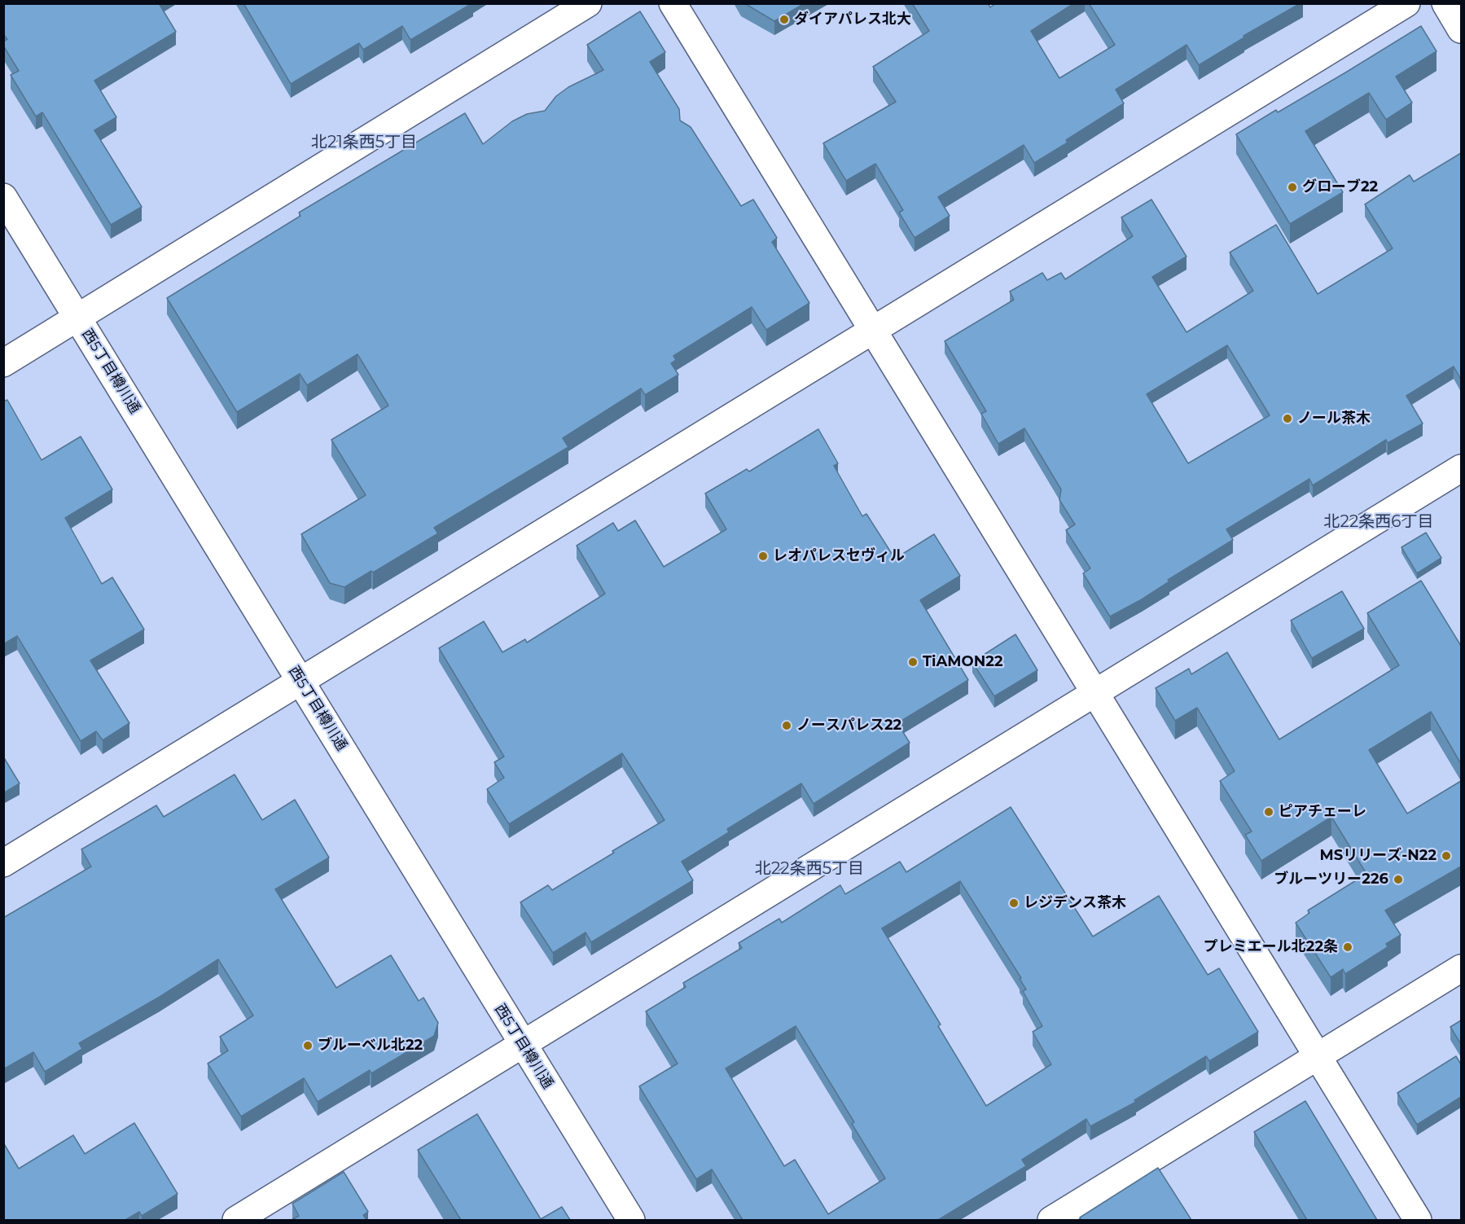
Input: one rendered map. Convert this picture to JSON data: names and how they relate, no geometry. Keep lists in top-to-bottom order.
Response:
{
  "streets": {
    "street": ["西5丁目樽川通"]
  },
  "districts": ["北21条西5丁目", "北22条西6丁目", "北22条西5丁目"],
  "places": [
    "ダイアパレス北大",
    "グローブ22",
    "ノール茶木",
    "レオパレスセヴィル",
    "TiAMON22",
    "ノースパレス22",
    "ピアチェーレ",
    "MSリリーズ-N22",
    "ブルーツリー226",
    "レジデンス茶木",
    "プレミエール北22条",
    "ブルーベル北22"
  ]
}
